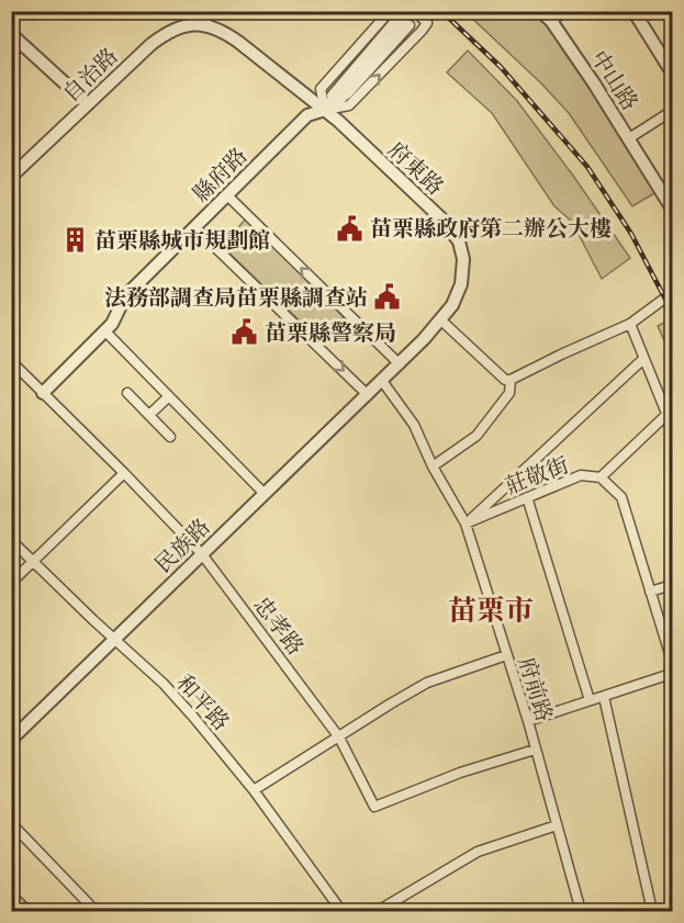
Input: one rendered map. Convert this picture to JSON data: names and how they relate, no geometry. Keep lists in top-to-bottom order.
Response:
{
  "streets": {
    "street": [
      "自治路",
      "中山路",
      "府東路",
      "縣府路",
      "莊敬街",
      "民族路",
      "忠孝路",
      "府前路",
      "和平路"
    ]
  },
  "crossings": [
    ["自治路", "府東路"],
    ["府東路", "縣府路"],
    ["府東路", "民族路"],
    ["府東路", "府前路"],
    ["縣府路", "忠孝路"],
    ["莊敬街", "府前路"],
    ["民族路", "忠孝路"],
    ["民族路", "府前路"],
    ["民族路", "和平路"],
    ["忠孝路", "府前路"]
  ],
  "districts": ["苗栗市"],
  "places": {
    "public building": ["苗栗縣政府第二辦公大樓", "法務部調查局苗栗縣調查站", "苗栗縣警察局"],
    "building": ["苗栗縣城市規劃館"]
  }
}
